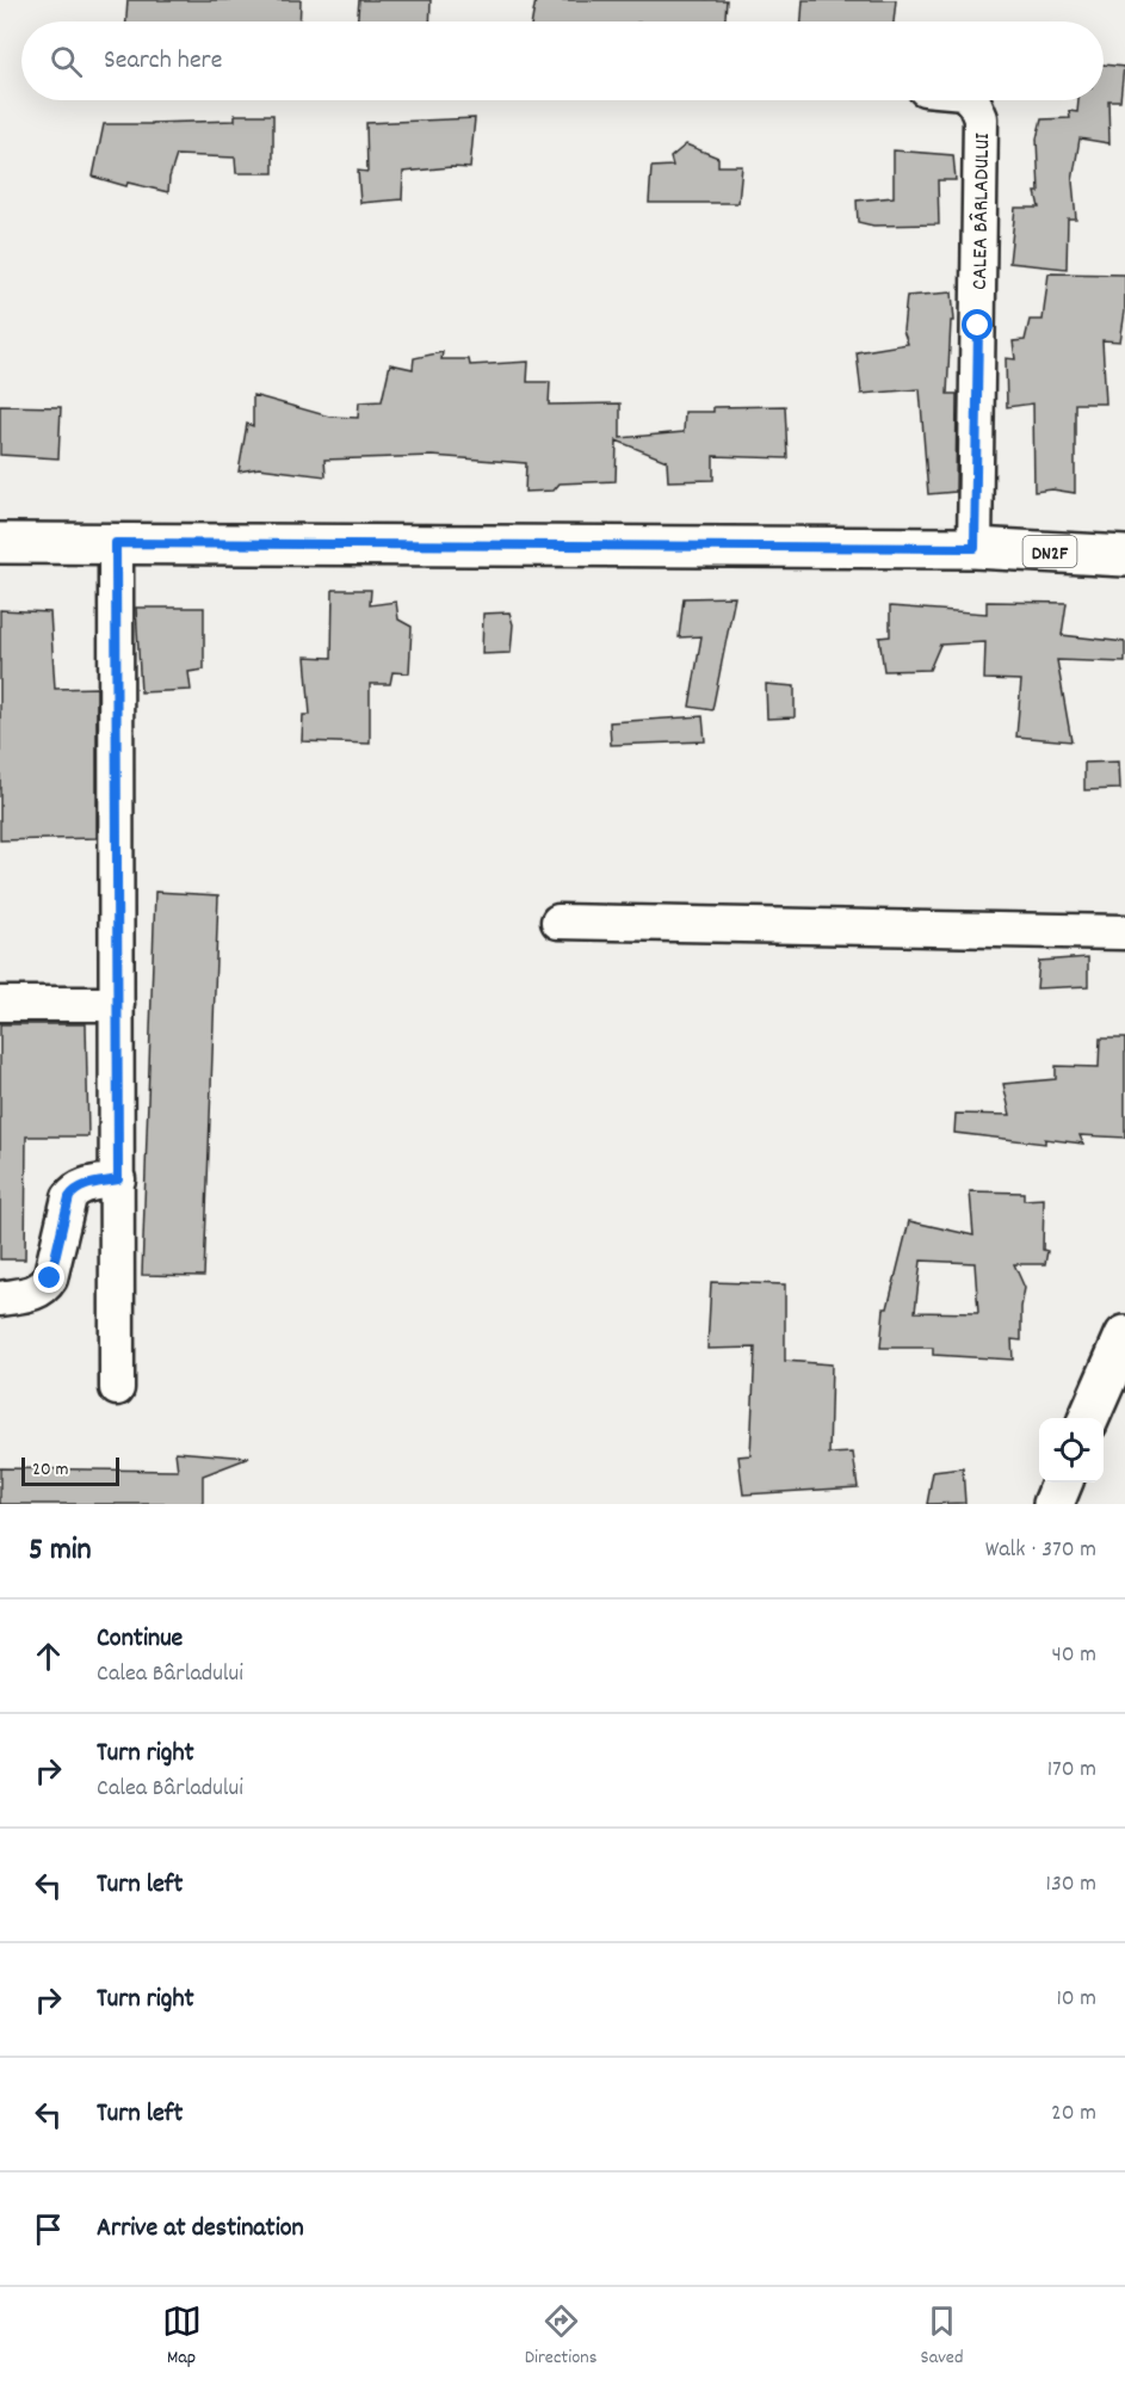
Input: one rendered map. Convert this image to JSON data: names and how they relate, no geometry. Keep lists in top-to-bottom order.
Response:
{
  "streets": {
    "main road": ["DN2F"],
    "street": ["CALEA BÂRLADULUI"]
  },
  "crossings": [
    ["CALEA BÂRLADULUI", "DN2F"]
  ],
  "scale_bar": "20 m",
  "page": {
    "search": "Search here",
    "scale": "20 m",
    "heading": ["5 min", "Walk · 370 m"],
    "list": [
      ["Continue", "Calea Bârladului", "40 m"],
      ["Turn right", "Calea Bârladului", "170 m"],
      ["Turn left", "130 m"],
      ["Turn right", "10 m"],
      ["Turn left", "20 m"],
      "Arrive at destination"
    ],
    "nav": ["Map", "Directions", "Saved"]
  }
}
